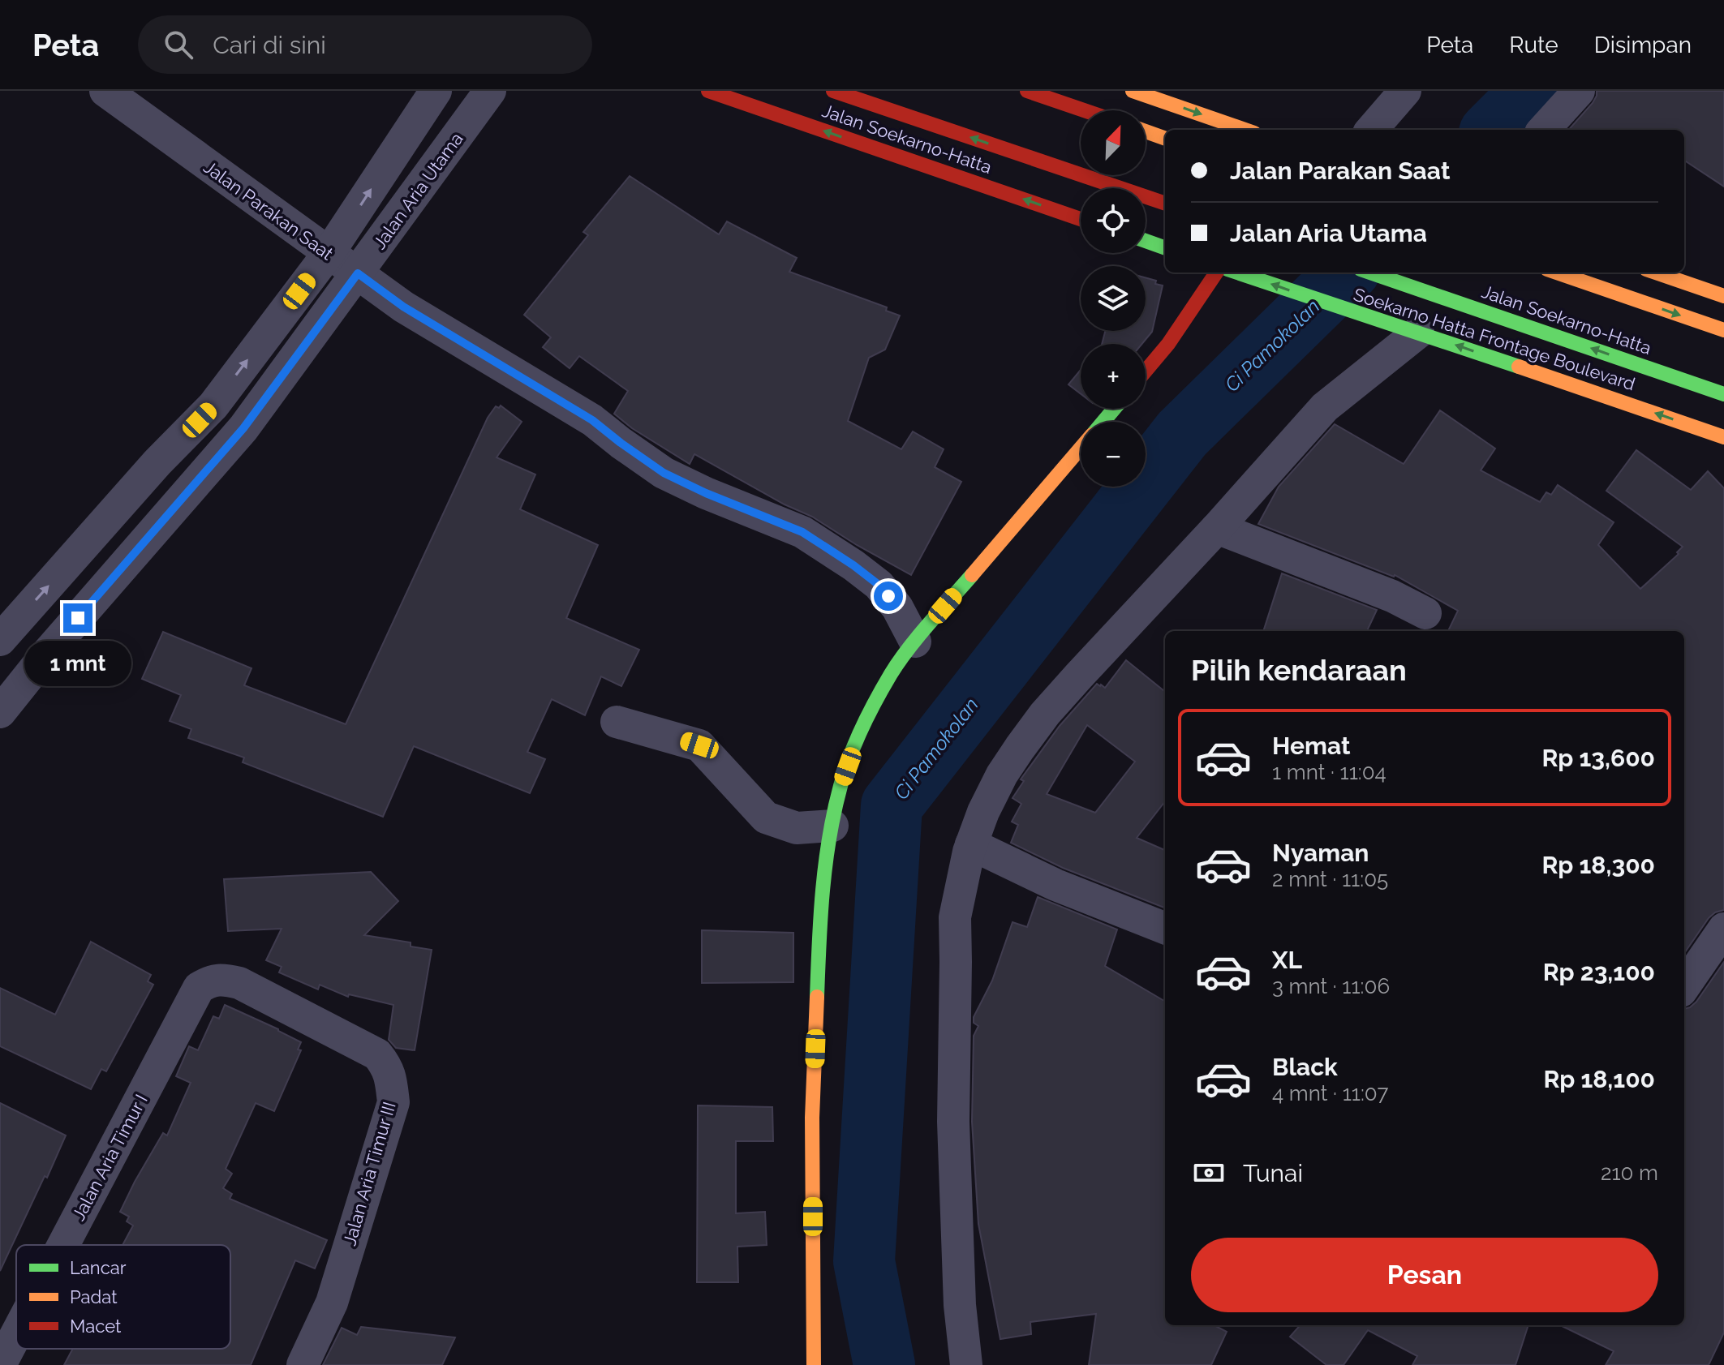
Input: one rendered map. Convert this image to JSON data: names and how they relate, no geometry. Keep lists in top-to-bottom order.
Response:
{
  "streets": {
    "main road": ["Jalan Soekarno-Hatta", "Soekarno Hatta Frontage Boulevard"],
    "street": [
      "Jalan Aria Utama",
      "Jalan Parakan Saat",
      "Jalan Aria Timur I",
      "Jalan Aria Timur III"
    ]
  },
  "crossings": [
    ["Jalan Aria Utama", "Jalan Parakan Saat"],
    ["Jalan Aria Timur I", "Jalan Aria Timur III"]
  ],
  "water": ["Ci Pamokolan"],
  "legend": ["Lancar", "Padat", "Macet"],
  "north": "top right",
  "page": {
    "header": "Peta",
    "search": "Cari di sini",
    "nav": ["Peta", "Rute", "Disimpan"],
    "map_buttons": ["+", "−"],
    "banner": ["Jalan Parakan Saat", "Jalan Aria Utama"],
    "heading": "Pilih kendaraan",
    "bubble": "1 mnt",
    "list": [
      {
        "name": "Hemat",
        "note": "1 mnt · 11:04",
        "value": "Rp 13,600"
      },
      {
        "name": "Nyaman",
        "note": "2 mnt · 11:05",
        "value": "Rp 18,300"
      },
      {
        "name": "XL",
        "note": "3 mnt · 11:06",
        "value": "Rp 23,100"
      },
      {
        "name": "Black",
        "note": "4 mnt · 11:07",
        "value": "Rp 18,100"
      }
    ],
    "pay": ["Tunai", "210 m"],
    "buttons": "Pesan"
  }
}
